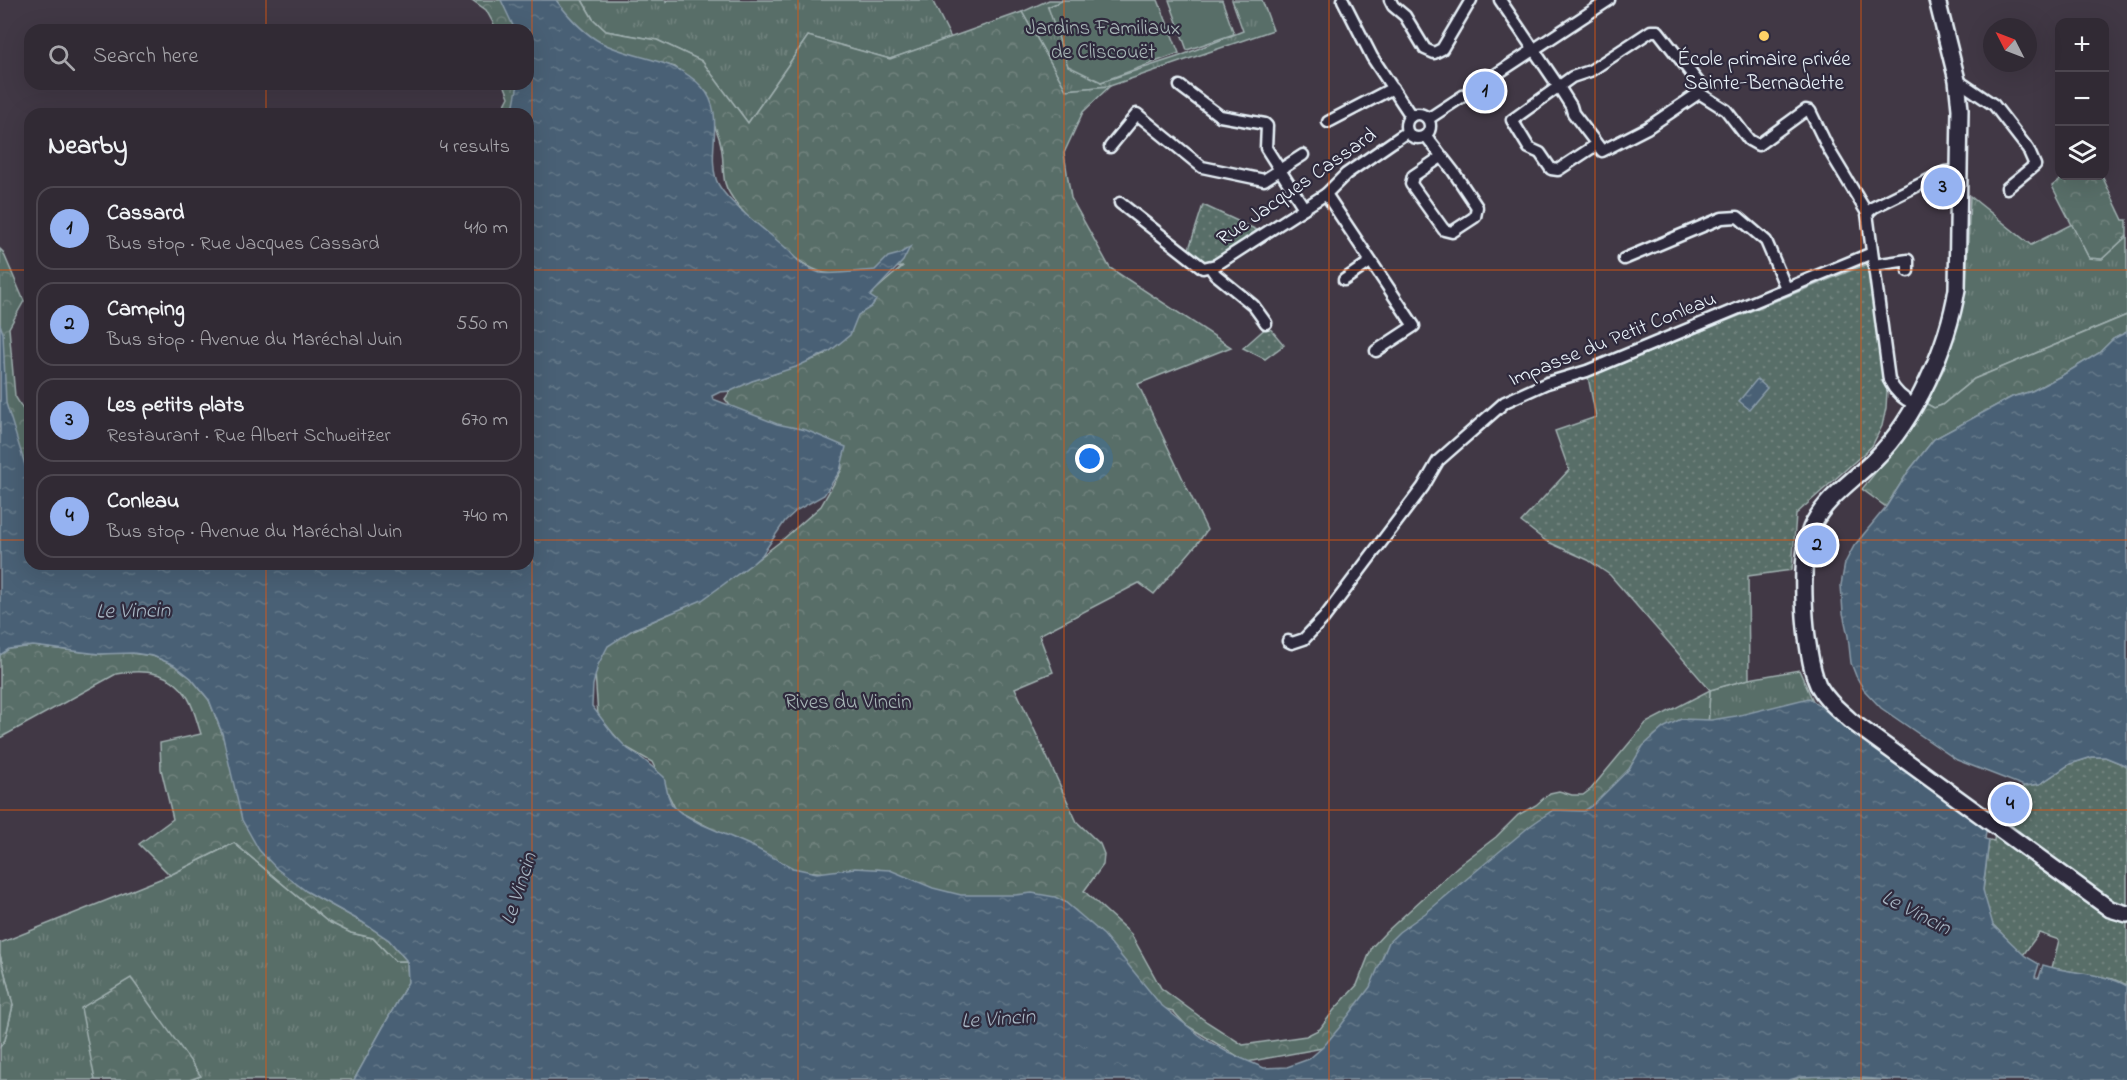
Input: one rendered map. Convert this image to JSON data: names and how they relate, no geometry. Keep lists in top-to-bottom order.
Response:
{
  "streets": {
    "street": ["Rue Jacques Cassard", "Impasse du Petit Conleau"]
  },
  "water": ["Le Vincin"],
  "parks": ["Jardins Familiaux de Cliscouët", "Rives du Vincin"],
  "places": ["École primaire privée Sainte-Bernadette"],
  "north": "top left",
  "page": {
    "map_buttons": ["+", "−"],
    "search": "Search here",
    "pins": [
      "1",
      "3",
      "2",
      "4"
    ],
    "heading": ["Nearby", "4 results"],
    "list": [
      {
        "mark": "1",
        "name": "Cassard",
        "note": "Bus stop · Rue Jacques Cassard",
        "value": "410 m"
      },
      {
        "mark": "2",
        "name": "Camping",
        "note": "Bus stop · Avenue du Maréchal Juin",
        "value": "550 m"
      },
      {
        "mark": "3",
        "name": "Les petits plats",
        "note": "Restaurant · Rue Albert Schweitzer",
        "value": "670 m"
      },
      {
        "mark": "4",
        "name": "Conleau",
        "note": "Bus stop · Avenue du Maréchal Juin",
        "value": "740 m"
      }
    ]
  }
}
